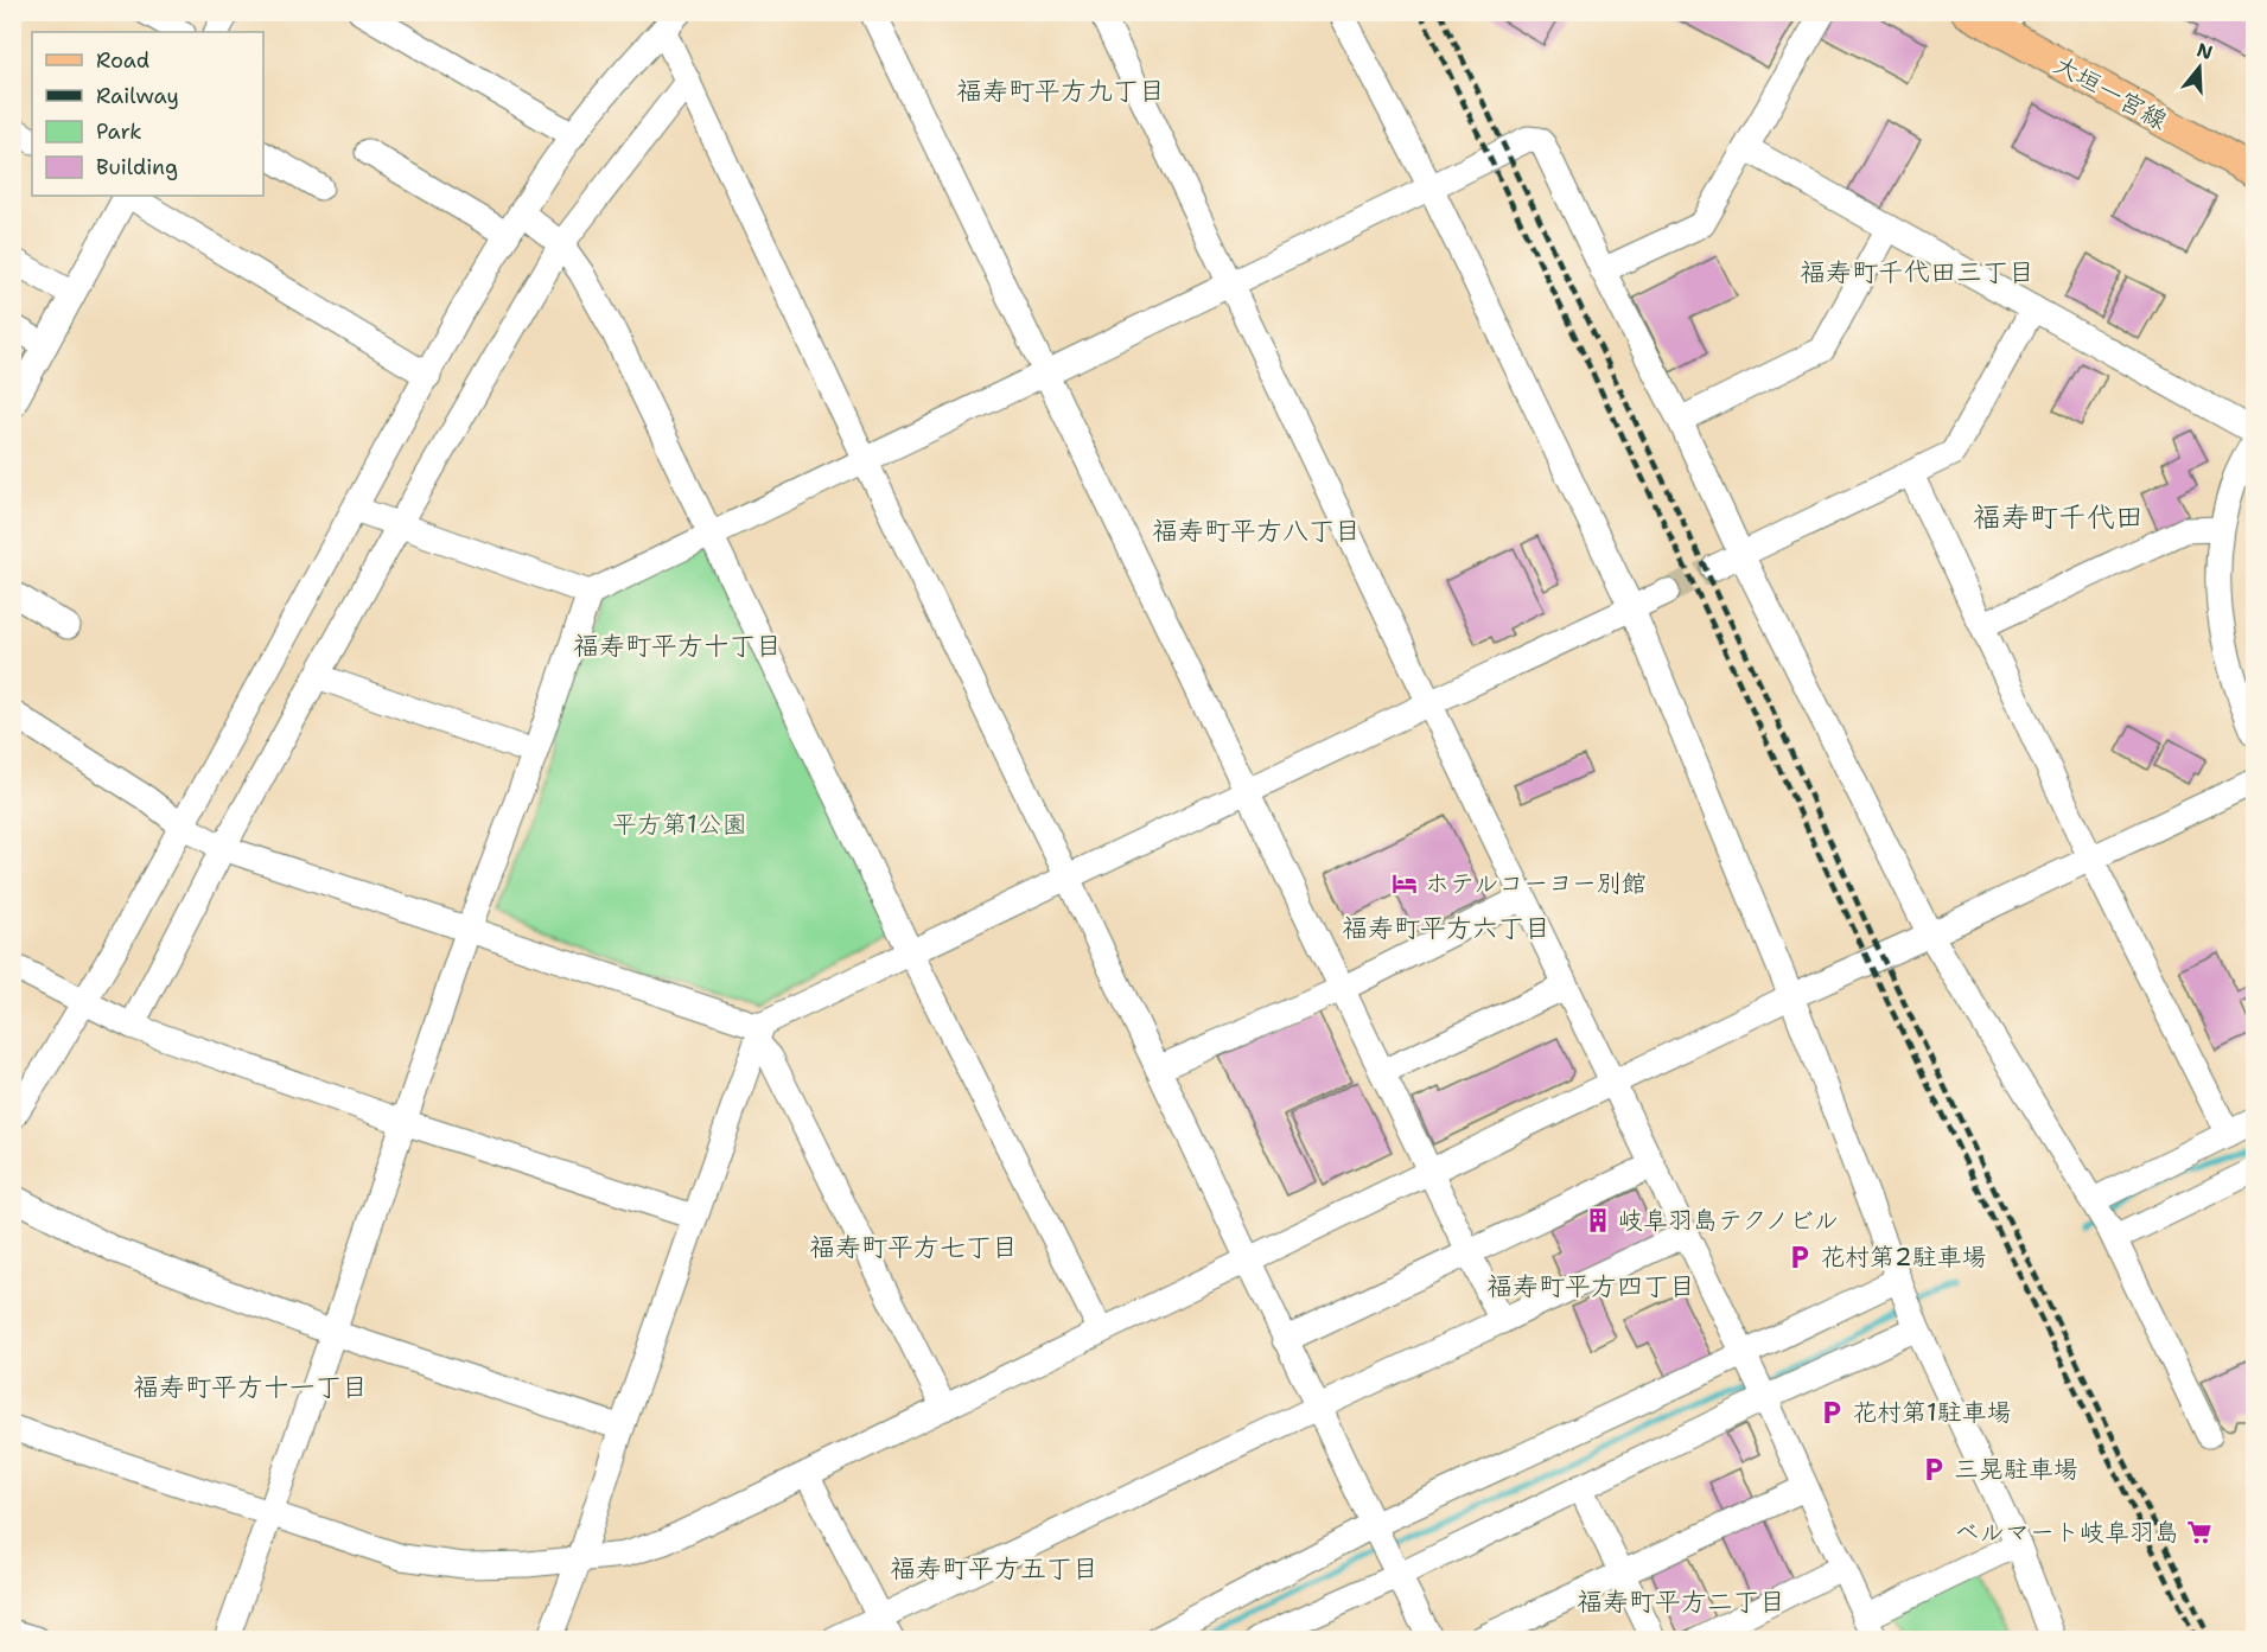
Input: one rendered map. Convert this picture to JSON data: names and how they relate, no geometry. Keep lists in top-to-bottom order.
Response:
{
  "streets": {
    "main road": ["大垣一宮線"]
  },
  "districts": [
    "福寿町平方九丁目",
    "福寿町千代田三丁目",
    "福寿町千代田",
    "福寿町平方八丁目",
    "福寿町平方十丁目",
    "福寿町平方六丁目",
    "福寿町平方七丁目",
    "福寿町平方四丁目",
    "福寿町平方十一丁目",
    "福寿町平方五丁目",
    "福寿町平方二丁目"
  ],
  "parks": ["平方第1公園"],
  "places": {
    "hotel": ["ホテルコーヨー別館"],
    "building": ["岐阜羽島テクノビル"],
    "parking": ["花村第2駐車場", "花村第1駐車場", "三晃駐車場"],
    "supermarket": ["ベルマート岐阜羽島"]
  },
  "legend": [
    "Road",
    "Railway",
    "Park",
    "Building"
  ],
  "north": "top"
}
